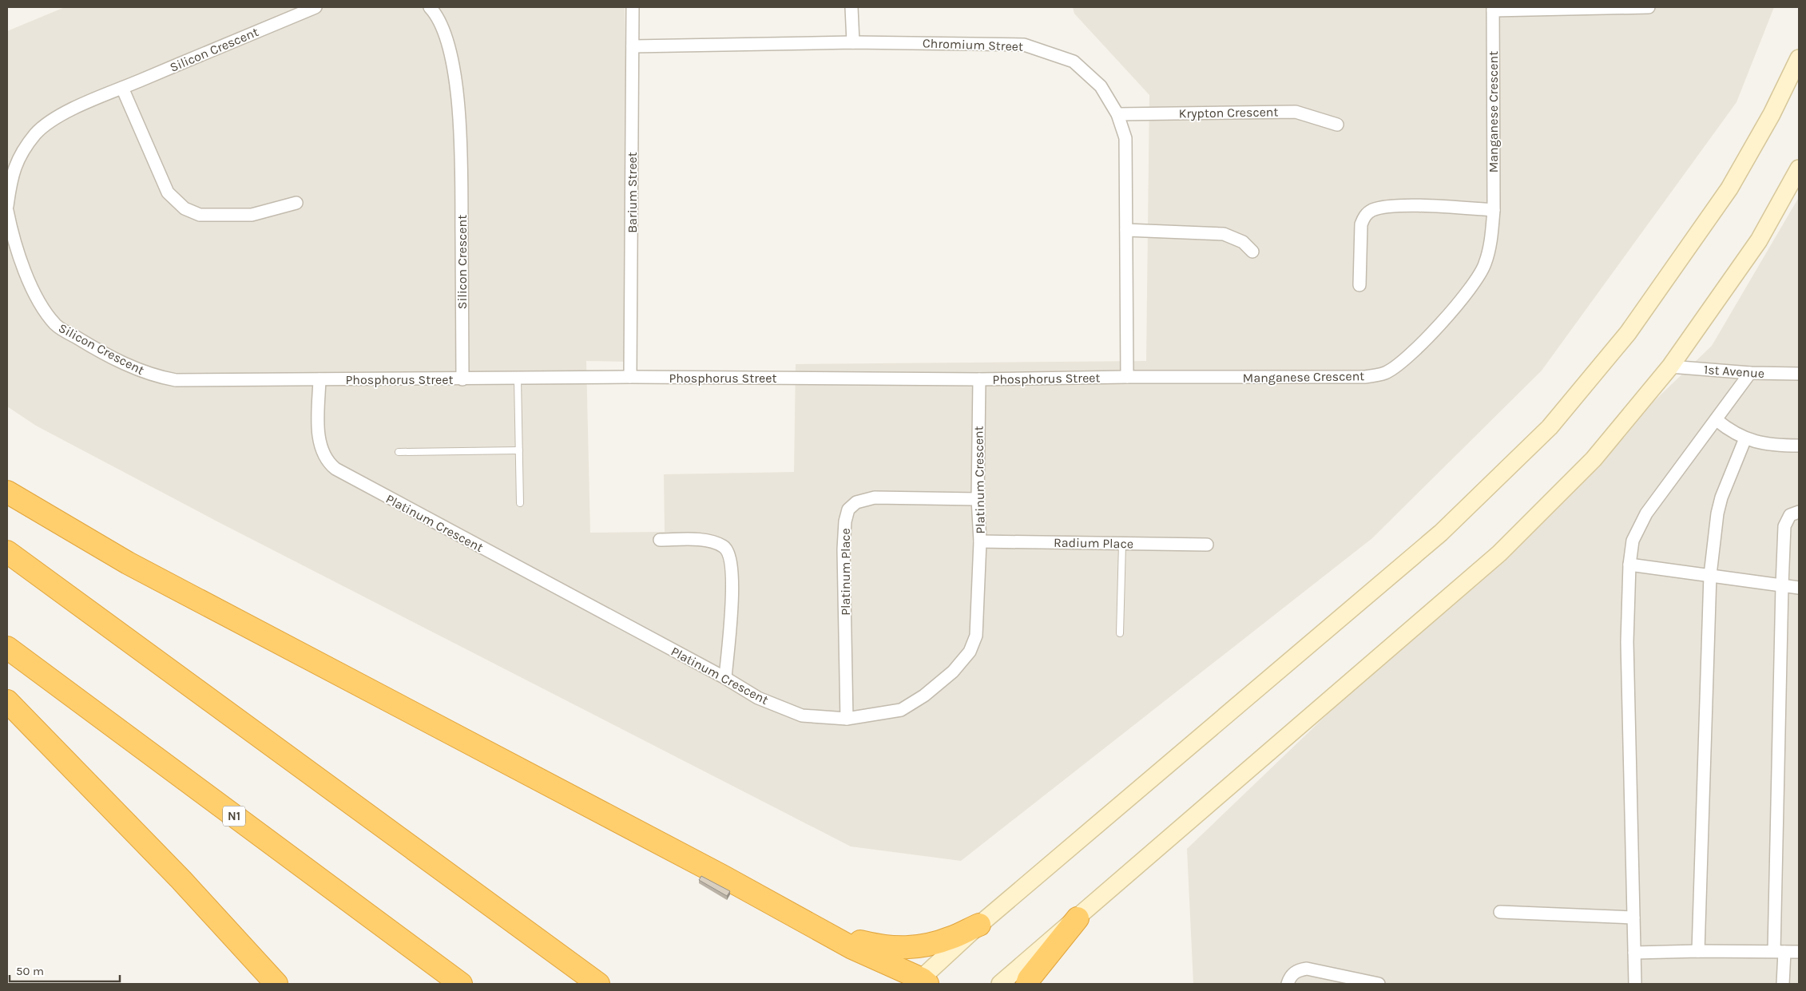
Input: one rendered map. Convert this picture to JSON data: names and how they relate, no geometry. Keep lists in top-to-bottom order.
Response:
{
  "streets": {
    "highway": ["N1"],
    "street": [
      "Chromium Street",
      "Silicon Crescent",
      "Manganese Crescent",
      "Krypton Crescent",
      "Barium Street",
      "1st Avenue",
      "Phosphorus Street",
      "Platinum Crescent",
      "Radium Place",
      "Platinum Place"
    ]
  },
  "crossings": [
    ["Chromium Street", "Manganese Crescent"],
    ["Chromium Street", "Krypton Crescent"],
    ["Chromium Street", "Barium Street"],
    ["Chromium Street", "Phosphorus Street"],
    ["Silicon Crescent", "Phosphorus Street"],
    ["Silicon Crescent", "Platinum Crescent"],
    ["Manganese Crescent", "Phosphorus Street"],
    ["Barium Street", "Phosphorus Street"],
    ["Phosphorus Street", "Platinum Crescent"],
    ["Platinum Crescent", "Radium Place"],
    ["Platinum Crescent", "Platinum Place"]
  ],
  "scale_bar": "50 m"
}
